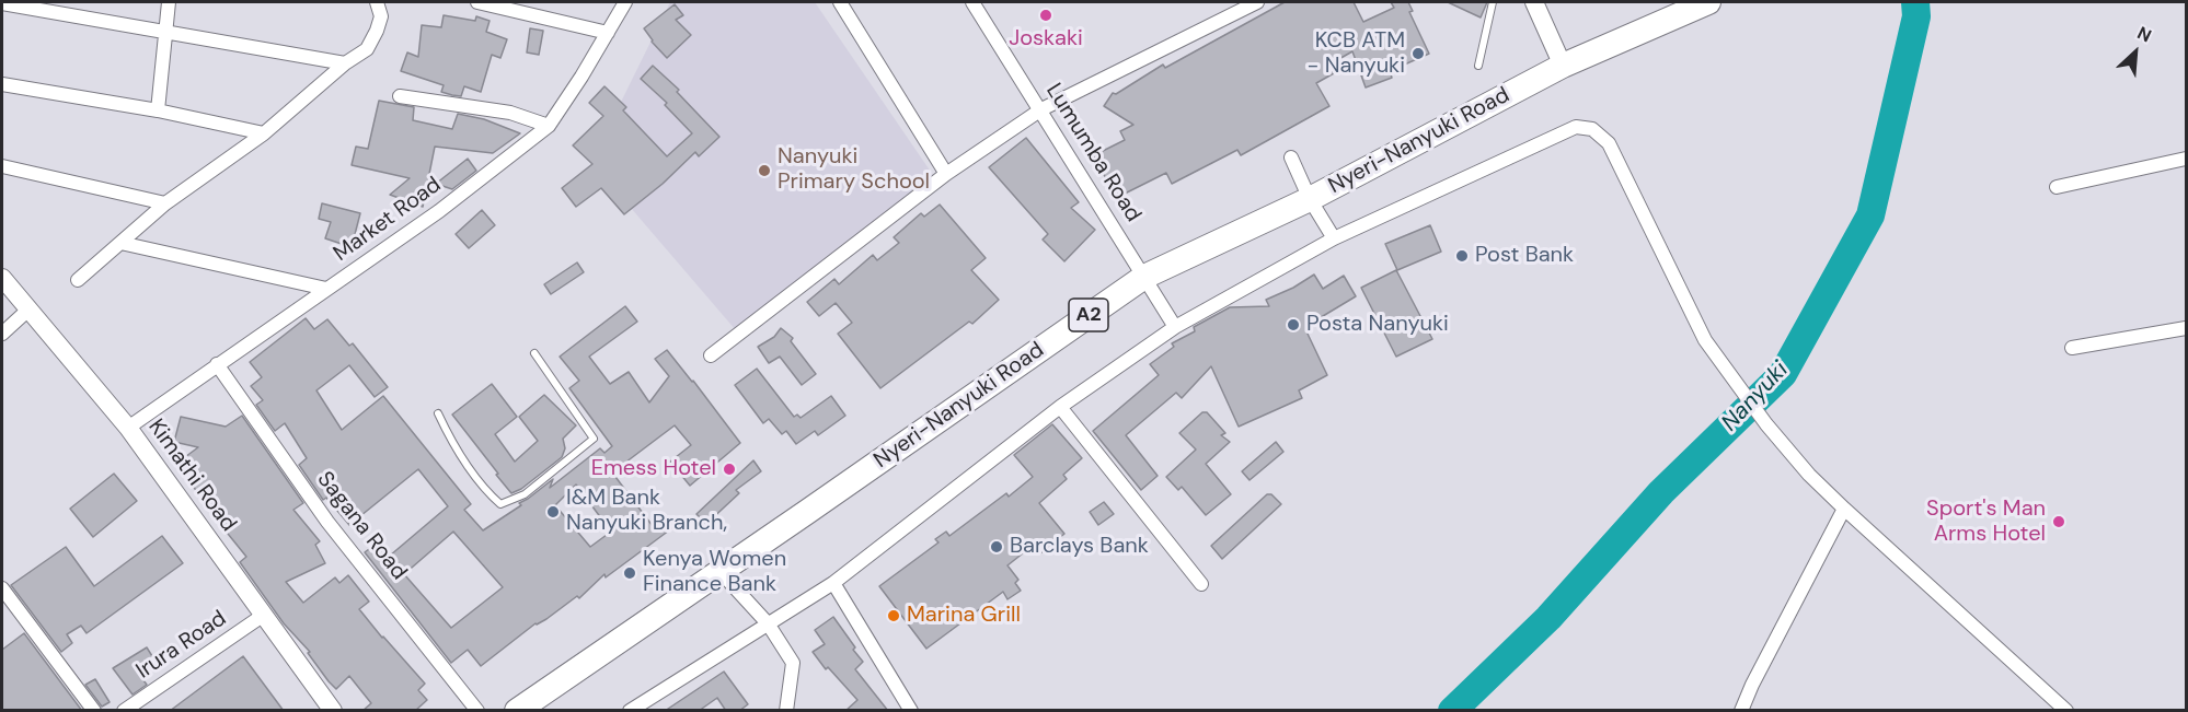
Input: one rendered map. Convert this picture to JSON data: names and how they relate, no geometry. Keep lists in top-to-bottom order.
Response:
{
  "streets": {
    "highway": ["Nyeri-Nanyuki Road", "A2"],
    "street": [
      "Lumumba Road",
      "Market Road",
      "Kimathi Road",
      "Sagana Road",
      "Irura Road"
    ]
  },
  "crossings": [
    ["Nyeri-Nanyuki Road", "Lumumba Road"],
    ["Market Road", "Kimathi Road"],
    ["Market Road", "Sagana Road"],
    ["Kimathi Road", "Irura Road"]
  ],
  "water": ["Nanyuki"],
  "places": [
    "Joskaki",
    "KCB ATM - Nanyuki",
    "Nanyuki Primary School",
    "Post Bank",
    "Posta Nanyuki",
    "Emess Hotel",
    "I&M Bank Nanyuki Branch,",
    "Sport's Man Arms Hotel",
    "Barclays Bank",
    "Kenya Women Finance Bank",
    "Marina Grill"
  ],
  "north": "top right"
}
